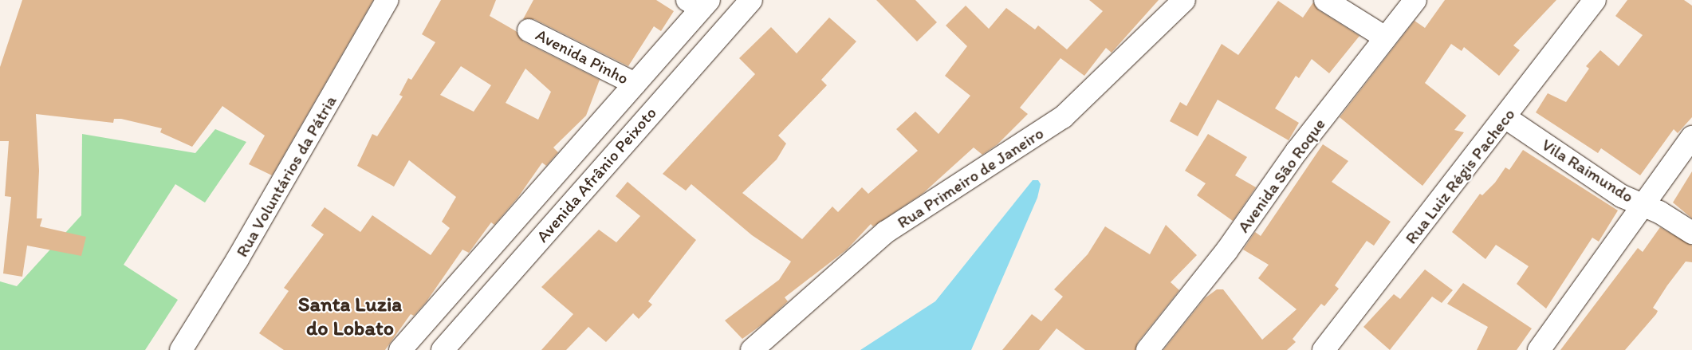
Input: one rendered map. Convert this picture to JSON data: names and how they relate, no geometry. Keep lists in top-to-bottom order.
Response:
{
  "streets": {
    "street": [
      "Avenida Pinho",
      "Vila Raimundo",
      "Avenida Afrânio Peixoto",
      "Avenida São Roque",
      "Rua Voluntários da Pátria",
      "Rua Luiz Régis Pacheco",
      "Rua Primeiro de Janeiro"
    ]
  },
  "crossings": [
    ["Avenida Pinho", "Avenida Afrânio Peixoto"],
    ["Vila Raimundo", "Rua Luiz Régis Pacheco"]
  ],
  "districts": ["Santa Luzia do Lobato"]
}
